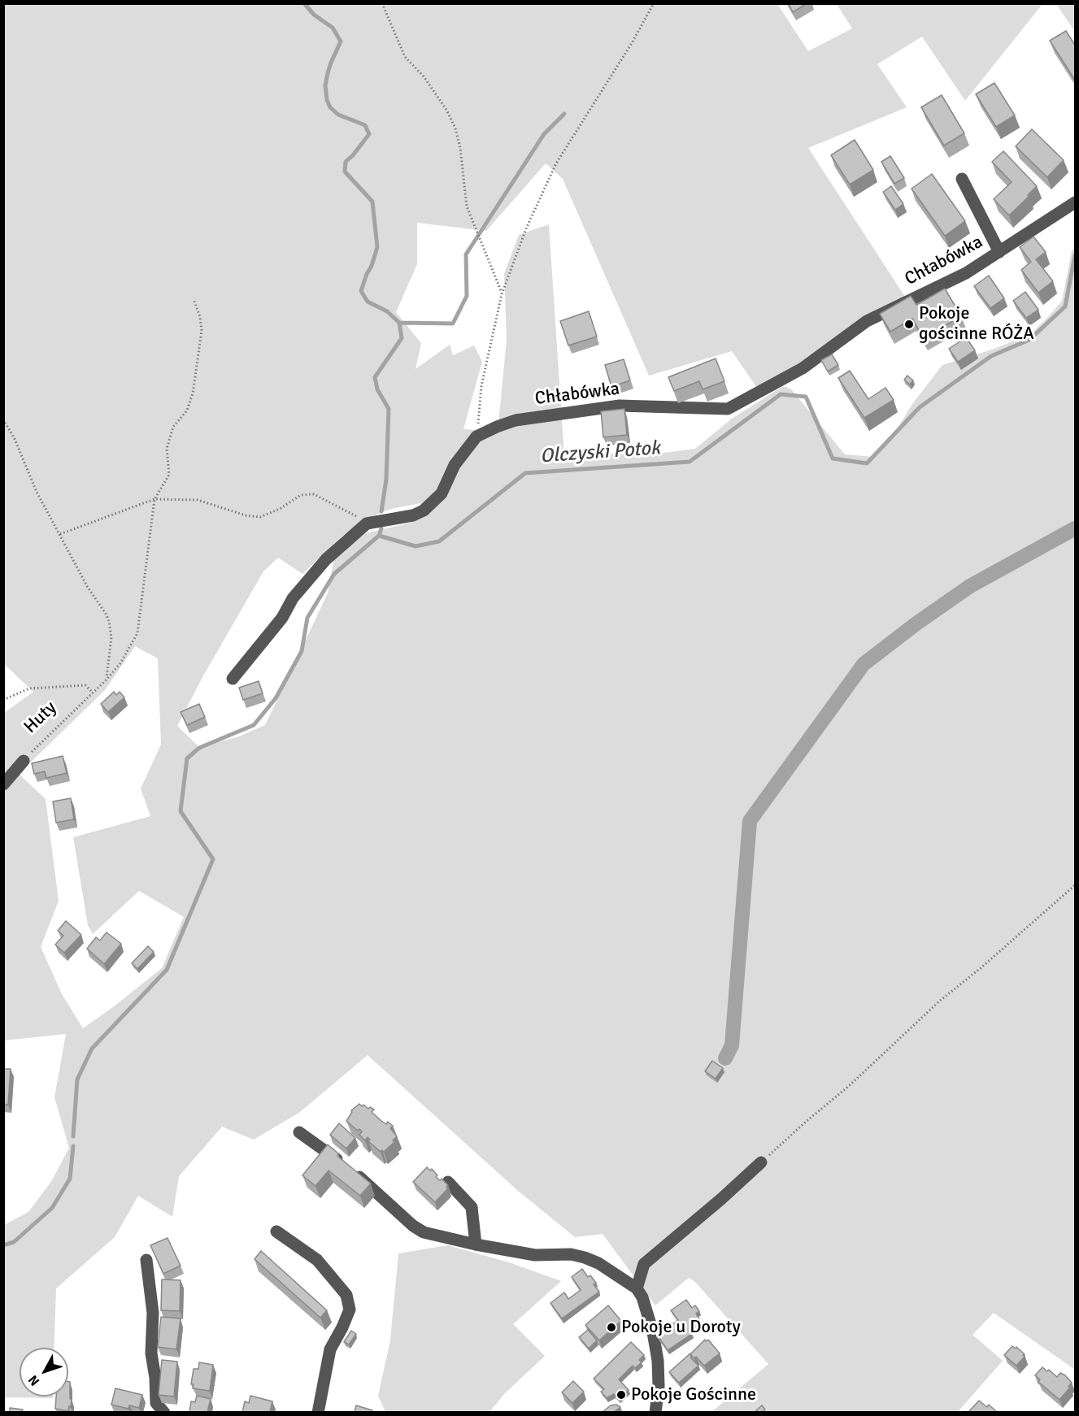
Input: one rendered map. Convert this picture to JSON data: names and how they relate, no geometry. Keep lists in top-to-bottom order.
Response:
{
  "streets": {
    "street": ["Chłabówka", "Huty"]
  },
  "water": ["Olczyski Potok"],
  "places": ["Pokoje gościnne RÓŻA", "Pokoje u Doroty", "Pokoje Gościnne"],
  "north": "bottom left"
}
